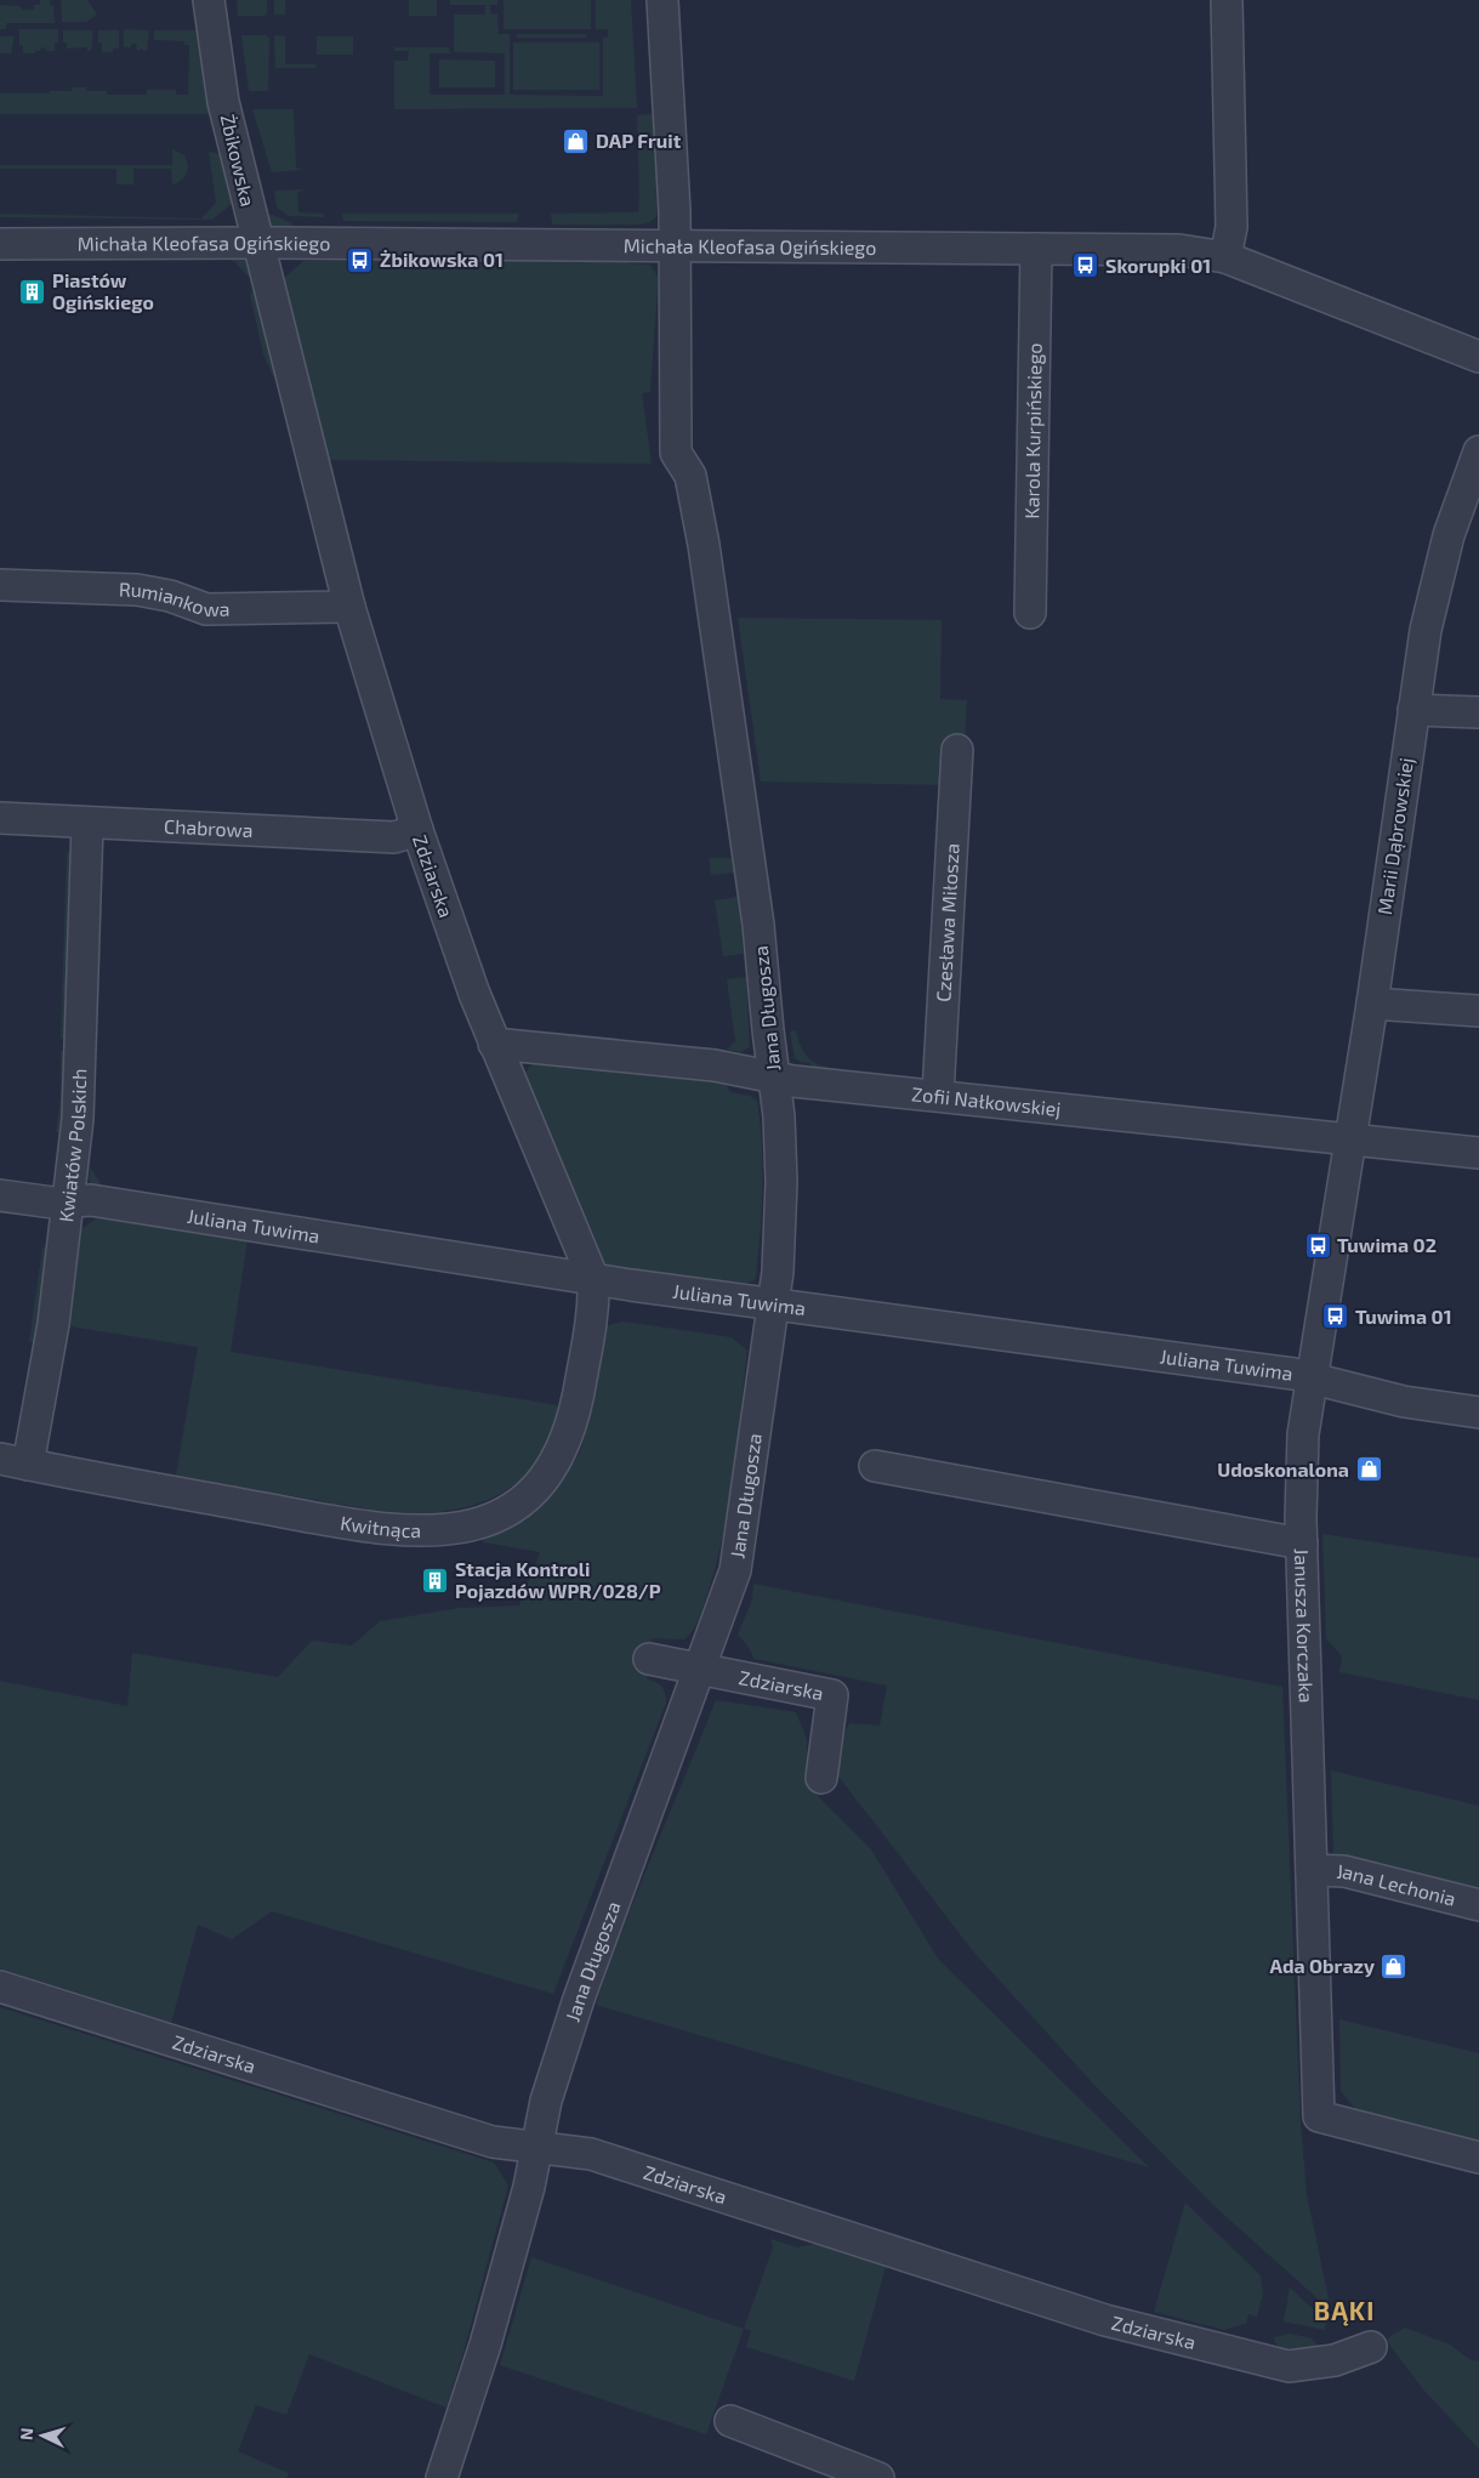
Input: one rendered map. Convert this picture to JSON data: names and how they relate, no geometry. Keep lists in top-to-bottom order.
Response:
{
  "streets": {
    "street": [
      "Żbikowska",
      "Michała Kleofasa Ogińskiego",
      "Karola Kurpińskiego",
      "Rumiankowa",
      "Chabrowa",
      "Marii Dąbrowskiej",
      "Zdziarska",
      "Czesława Miłosza",
      "Jana Długosza",
      "Zofii Nałkowskiej",
      "Kwiatów Polskich",
      "Juliana Tuwima",
      "Kwitnąca",
      "Janusza Korczaka",
      "Jana Lechonia"
    ]
  },
  "crossings": [
    ["Żbikowska", "Michała Kleofasa Ogińskiego"],
    ["Żbikowska", "Zdziarska"],
    ["Michała Kleofasa Ogińskiego", "Karola Kurpińskiego"],
    ["Michała Kleofasa Ogińskiego", "Jana Długosza"],
    ["Rumiankowa", "Zdziarska"],
    ["Chabrowa", "Zdziarska"],
    ["Chabrowa", "Kwiatów Polskich"],
    ["Marii Dąbrowskiej", "Zofii Nałkowskiej"],
    ["Marii Dąbrowskiej", "Janusza Korczaka"],
    ["Zdziarska", "Jana Długosza"],
    ["Zdziarska", "Zofii Nałkowskiej"],
    ["Zdziarska", "Juliana Tuwima"],
    ["Zdziarska", "Kwitnąca"],
    ["Czesława Miłosza", "Zofii Nałkowskiej"],
    ["Jana Długosza", "Zofii Nałkowskiej"],
    ["Jana Długosza", "Juliana Tuwima"],
    ["Zofii Nałkowskiej", "Janusza Korczaka"],
    ["Kwiatów Polskich", "Juliana Tuwima"],
    ["Kwiatów Polskich", "Kwitnąca"],
    ["Juliana Tuwima", "Kwitnąca"],
    ["Juliana Tuwima", "Janusza Korczaka"],
    ["Janusza Korczaka", "Jana Lechonia"]
  ],
  "districts": ["BĄKI"],
  "places": {
    "shop": ["DAP Fruit", "Udoskonalona", "Ada Obrazy"],
    "bus stop": [
      "Żbikowska 01",
      "Skorupki 01",
      "Tuwima 02",
      "Tuwima 01"
    ],
    "building": ["Piastów Ogińskiego", "Stacja Kontroli Pojazdów WPR/028/P"]
  },
  "north": "left"
}
